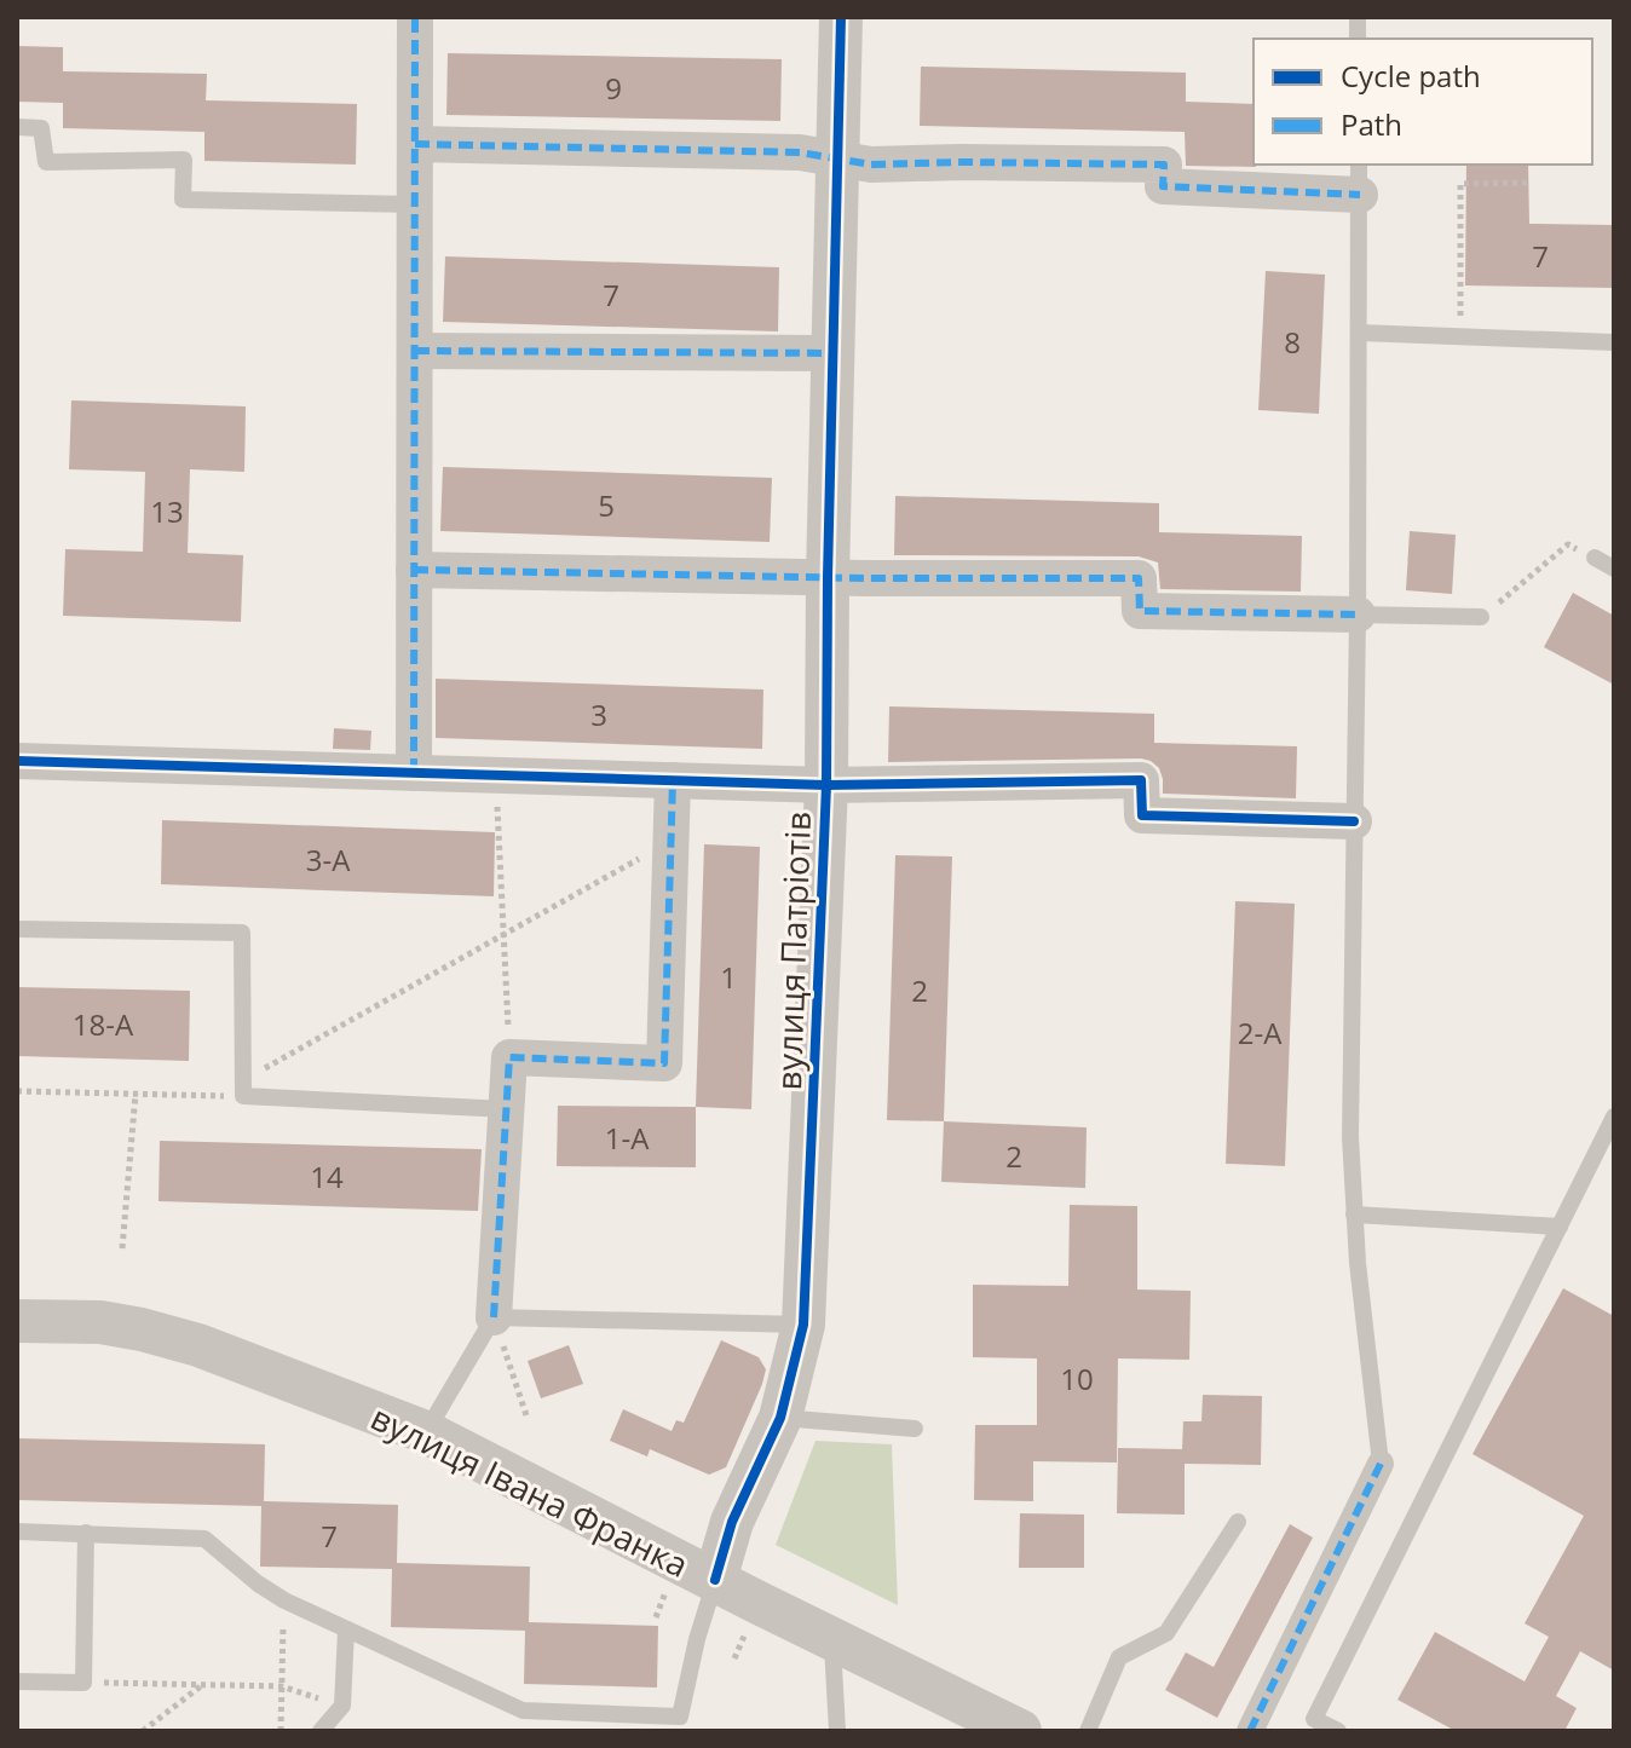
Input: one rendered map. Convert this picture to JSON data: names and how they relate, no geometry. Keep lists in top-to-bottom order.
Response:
{
  "streets": {
    "street": ["вулиця Патріотів", "вулиця Івана Франка"]
  },
  "crossings": [
    ["вулиця Патріотів", "вулиця Івана Франка"]
  ],
  "house_numbers": [
    "9",
    "7",
    "7",
    "8",
    "5",
    "13",
    "3",
    "3-А",
    "1",
    "2",
    "18-А",
    "2-А",
    "1-А",
    "2",
    "14",
    "10",
    "7"
  ],
  "legend": ["Cycle path", "Path"]
}
